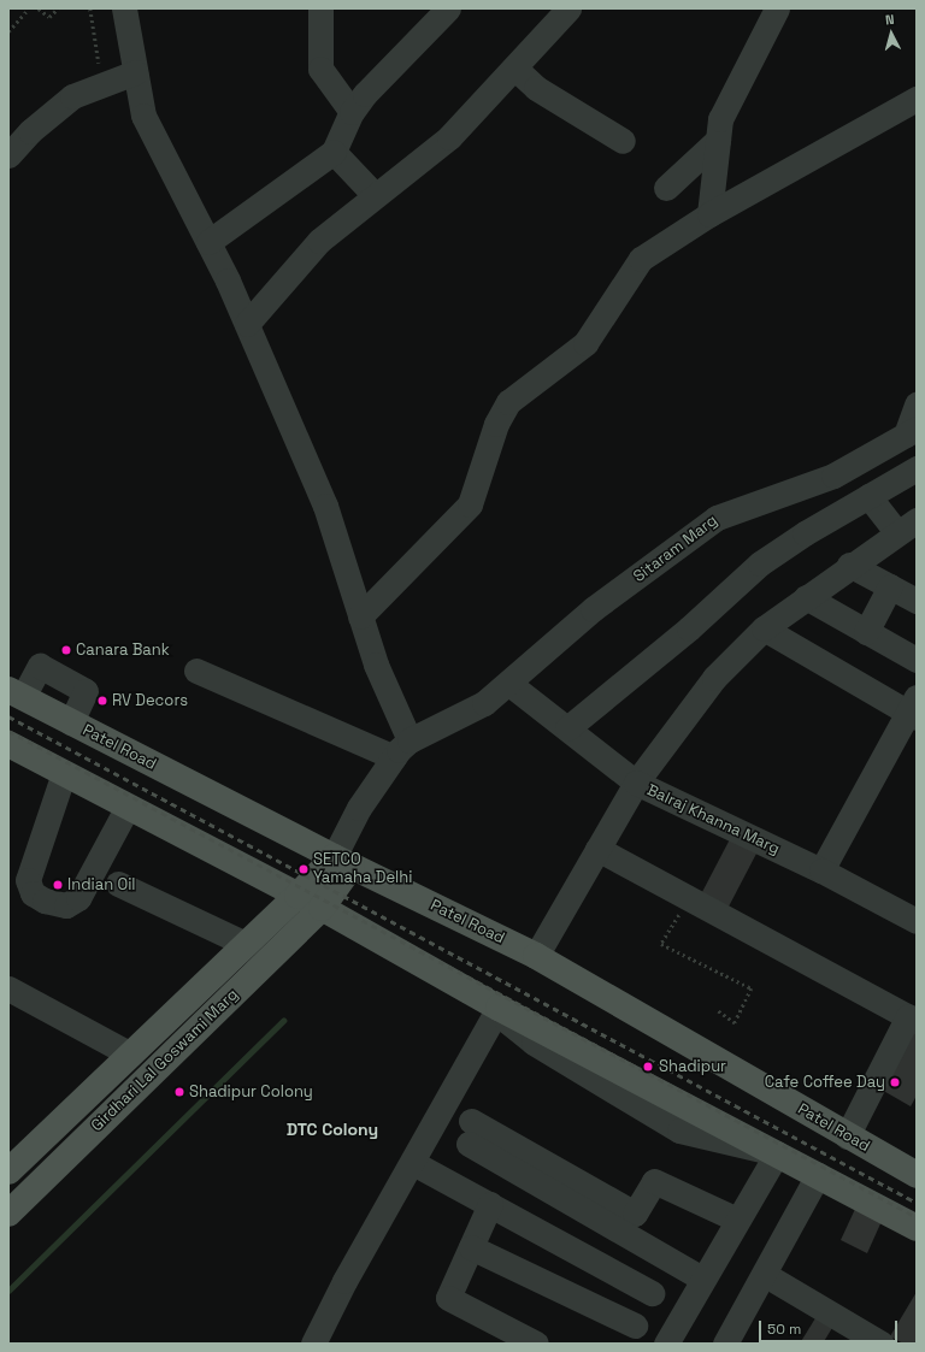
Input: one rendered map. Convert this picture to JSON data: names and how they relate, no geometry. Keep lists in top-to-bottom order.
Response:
{
  "streets": {
    "main road": ["Patel Road", "Girdhari Lal Goswami Marg"],
    "street": ["Sitaram Marg", "Balraj Khanna Marg"]
  },
  "crossings": [
    ["Patel Road", "Balraj Khanna Marg"],
    ["Patel Road", "Girdhari Lal Goswami Marg"]
  ],
  "districts": ["DTC Colony"],
  "places": [
    "Canara Bank",
    "RV Decors",
    "SETCO Yamaha Delhi",
    "Indian Oil",
    "Shadipur",
    "Cafe Coffee Day",
    "Shadipur Colony"
  ],
  "scale_bar": "50 m",
  "north": "top"
}
